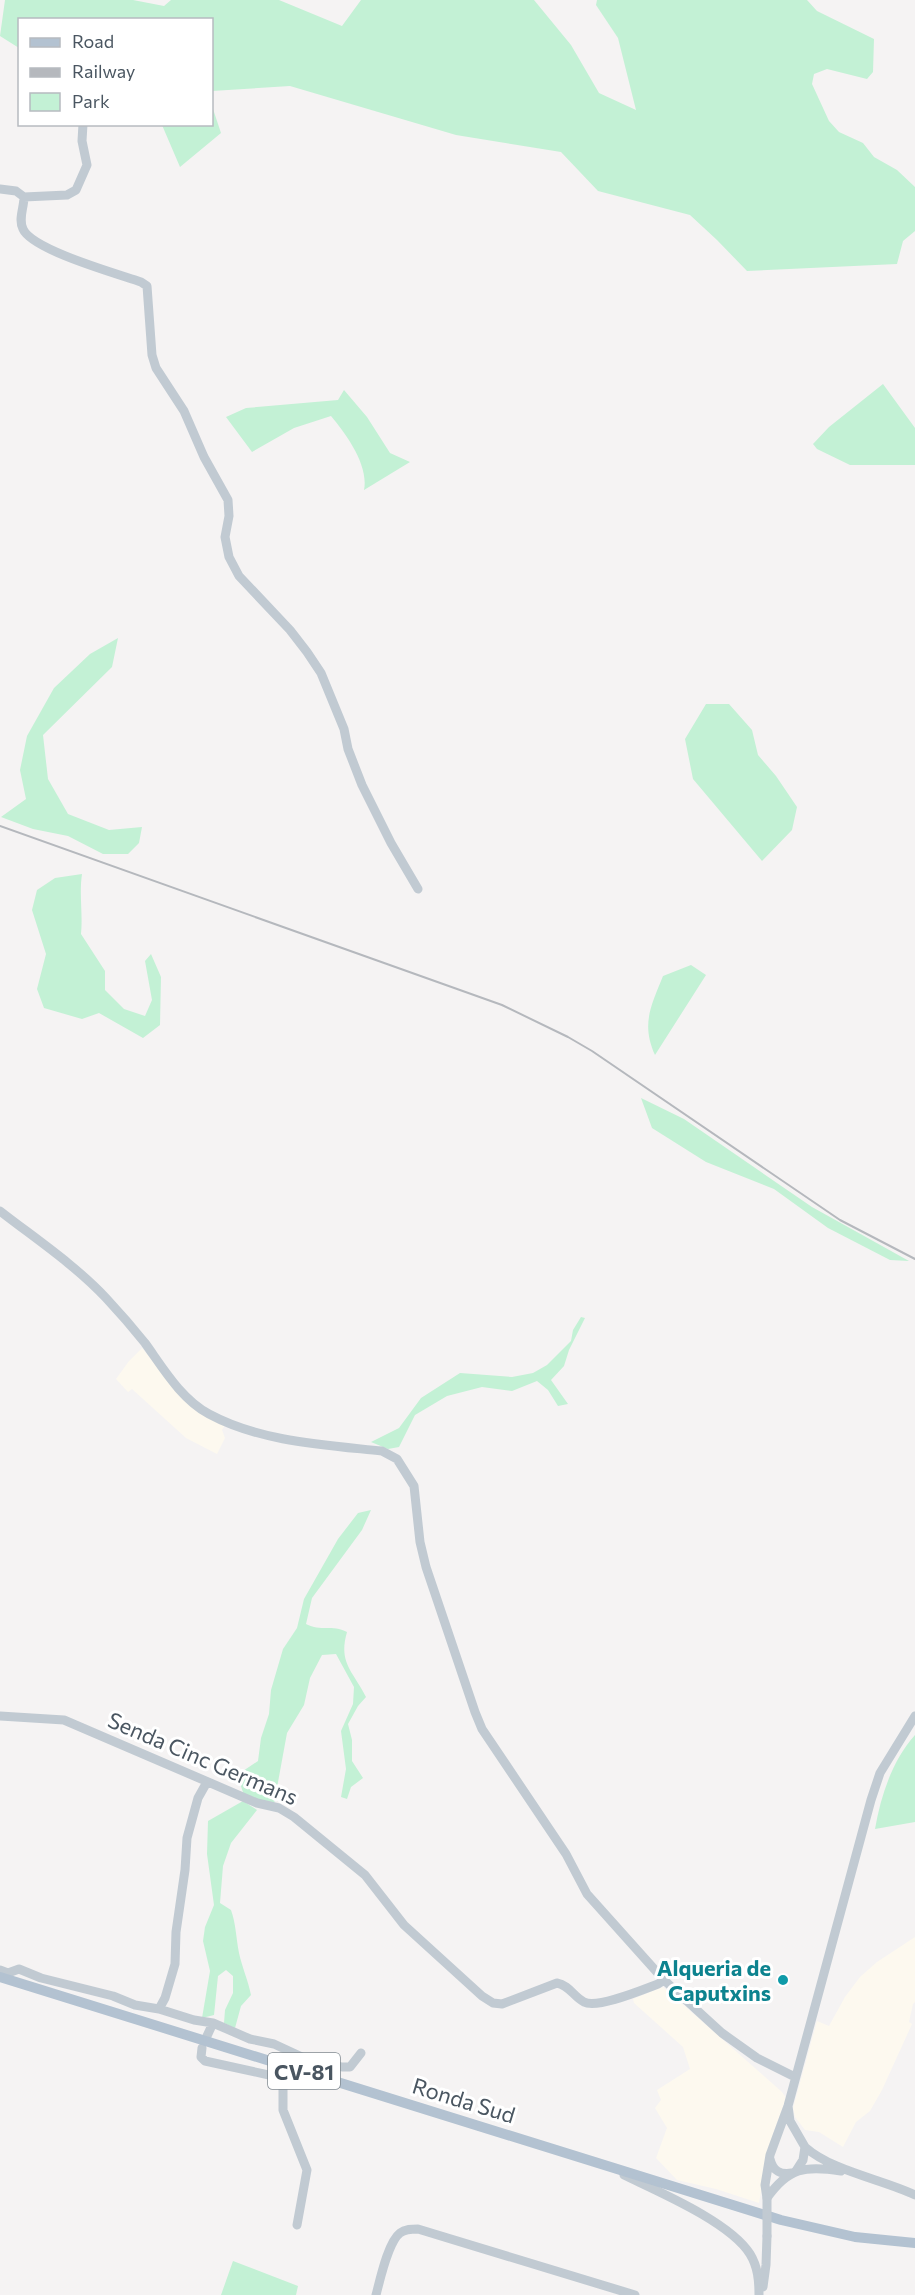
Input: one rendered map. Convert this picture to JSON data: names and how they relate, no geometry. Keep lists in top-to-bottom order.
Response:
{
  "streets": {
    "main road": ["CV-81", "Ronda Sud"],
    "street": ["Senda Cinc Germans"]
  },
  "places": ["Alqueria de Caputxins"],
  "legend": ["Road", "Railway", "Park"]
}
